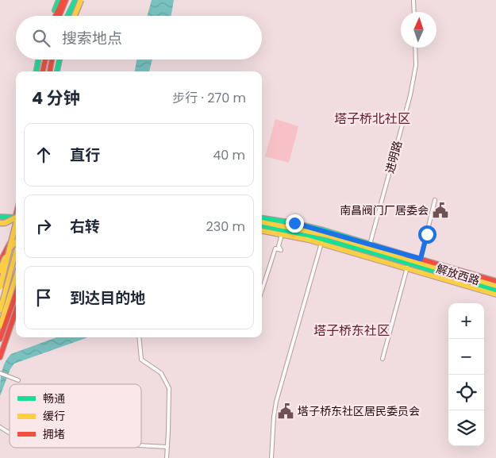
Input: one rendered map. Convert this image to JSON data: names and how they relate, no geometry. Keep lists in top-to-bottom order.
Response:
{
  "streets": {
    "main road": ["解放西路"],
    "street": ["进明路"]
  },
  "crossings": [
    ["进明路", "解放西路"]
  ],
  "districts": ["塔子桥北社区", "塔子桥东社区"],
  "places": {
    "public building": ["南昌阀门厂居委会", "塔子桥东社区居民委员会"]
  },
  "legend": ["畅通", "缓行", "拥堵"],
  "north": "top",
  "page": {
    "search": "搜索地点",
    "heading": ["4 分钟", "步行 · 270 m"],
    "list": [
      ["直行", "40 m"],
      ["右转", "230 m"],
      "到达目的地"
    ],
    "map_buttons": ["+", "−"]
  }
}
